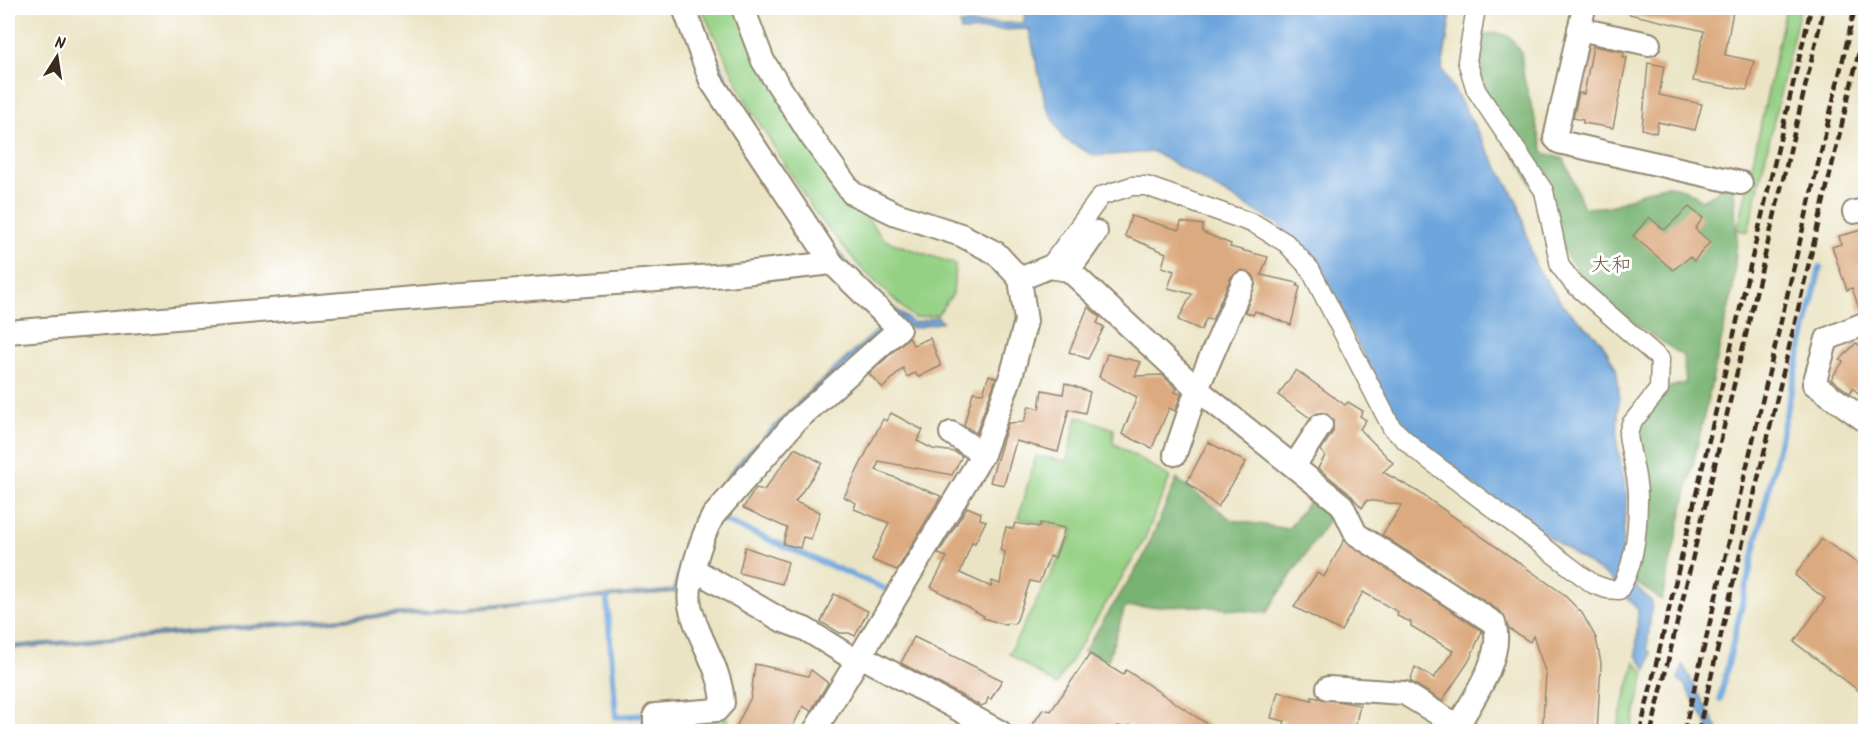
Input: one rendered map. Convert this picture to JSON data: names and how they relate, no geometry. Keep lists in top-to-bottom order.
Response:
{
  "districts": ["大和"],
  "north": "top"
}
